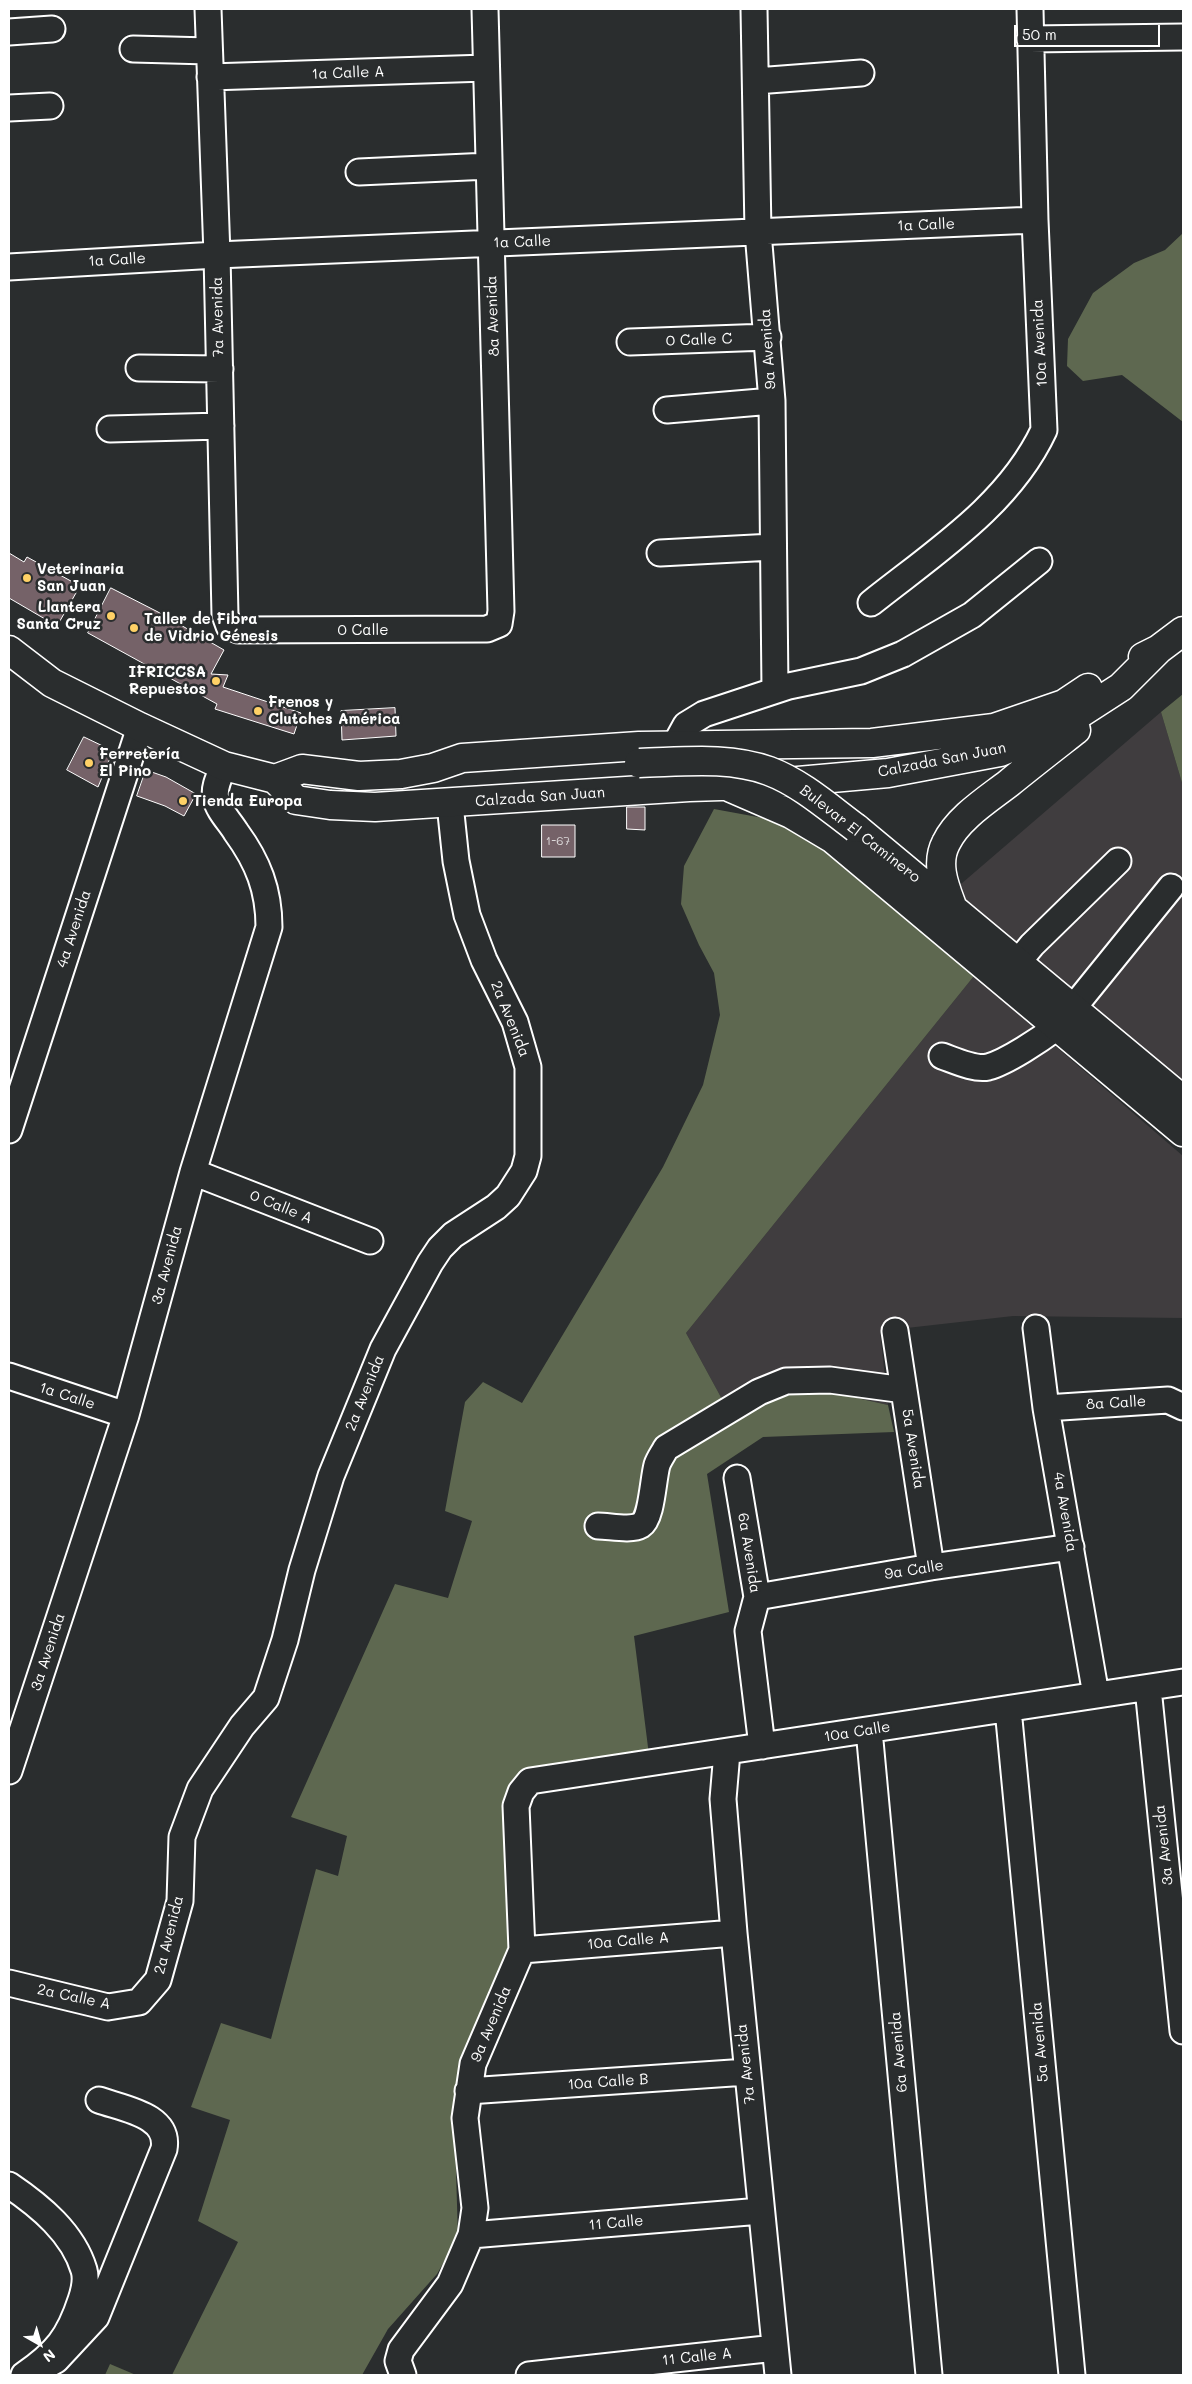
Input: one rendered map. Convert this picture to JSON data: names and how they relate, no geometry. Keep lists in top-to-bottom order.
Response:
{
  "streets": {
    "main road": ["Calzada San Juan", "Bulevar El Caminero"],
    "street": [
      "1a Calle A",
      "1a Calle",
      "8a Avenida",
      "7a Avenida",
      "0 Calle C",
      "10a Avenida",
      "9a Avenida",
      "0 Calle",
      "4a Avenida",
      "2a Avenida",
      "0 Calle A",
      "3a Avenida",
      "8a Calle",
      "5a Avenida",
      "6a Avenida",
      "9a Calle",
      "10a Calle",
      "10a Calle A",
      "2a Calle A",
      "10a Calle B",
      "11 Calle",
      "11 Calle A"
    ]
  },
  "crossings": [
    ["1a Calle A", "8a Avenida"],
    ["1a Calle A", "7a Avenida"],
    ["1a Calle", "8a Avenida"],
    ["1a Calle", "7a Avenida"],
    ["1a Calle", "10a Avenida"],
    ["1a Calle", "9a Avenida"],
    ["1a Calle", "3a Avenida"],
    ["8a Avenida", "0 Calle"],
    ["7a Avenida", "0 Calle"],
    ["7a Avenida", "10a Calle"],
    ["7a Avenida", "10a Calle A"],
    ["7a Avenida", "10a Calle B"],
    ["7a Avenida", "11 Calle"],
    ["7a Avenida", "11 Calle A"],
    ["0 Calle C", "9a Avenida"],
    ["9a Avenida", "10a Calle"],
    ["9a Avenida", "10a Calle A"],
    ["9a Avenida", "10a Calle B"],
    ["9a Avenida", "11 Calle"],
    ["Calzada San Juan", "Bulevar El Caminero"],
    ["Calzada San Juan", "2a Avenida"],
    ["4a Avenida", "8a Calle"],
    ["4a Avenida", "9a Calle"],
    ["4a Avenida", "10a Calle"],
    ["2a Avenida", "2a Calle A"],
    ["0 Calle A", "3a Avenida"],
    ["3a Avenida", "10a Calle"],
    ["5a Avenida", "9a Calle"],
    ["5a Avenida", "10a Calle"],
    ["6a Avenida", "9a Calle"],
    ["6a Avenida", "10a Calle"]
  ],
  "places": [
    "Veterinaria San Juan",
    "Llantera Santa Cruz",
    "Taller de Fibra de Vidrio Génesis",
    "IFRICCSA Repuestos",
    "Frenos y Clutches América",
    "Ferretería El Pino",
    "Tienda Europa"
  ],
  "house_numbers": ["1-67"],
  "scale_bar": "50 m",
  "north": "bottom right"
}
